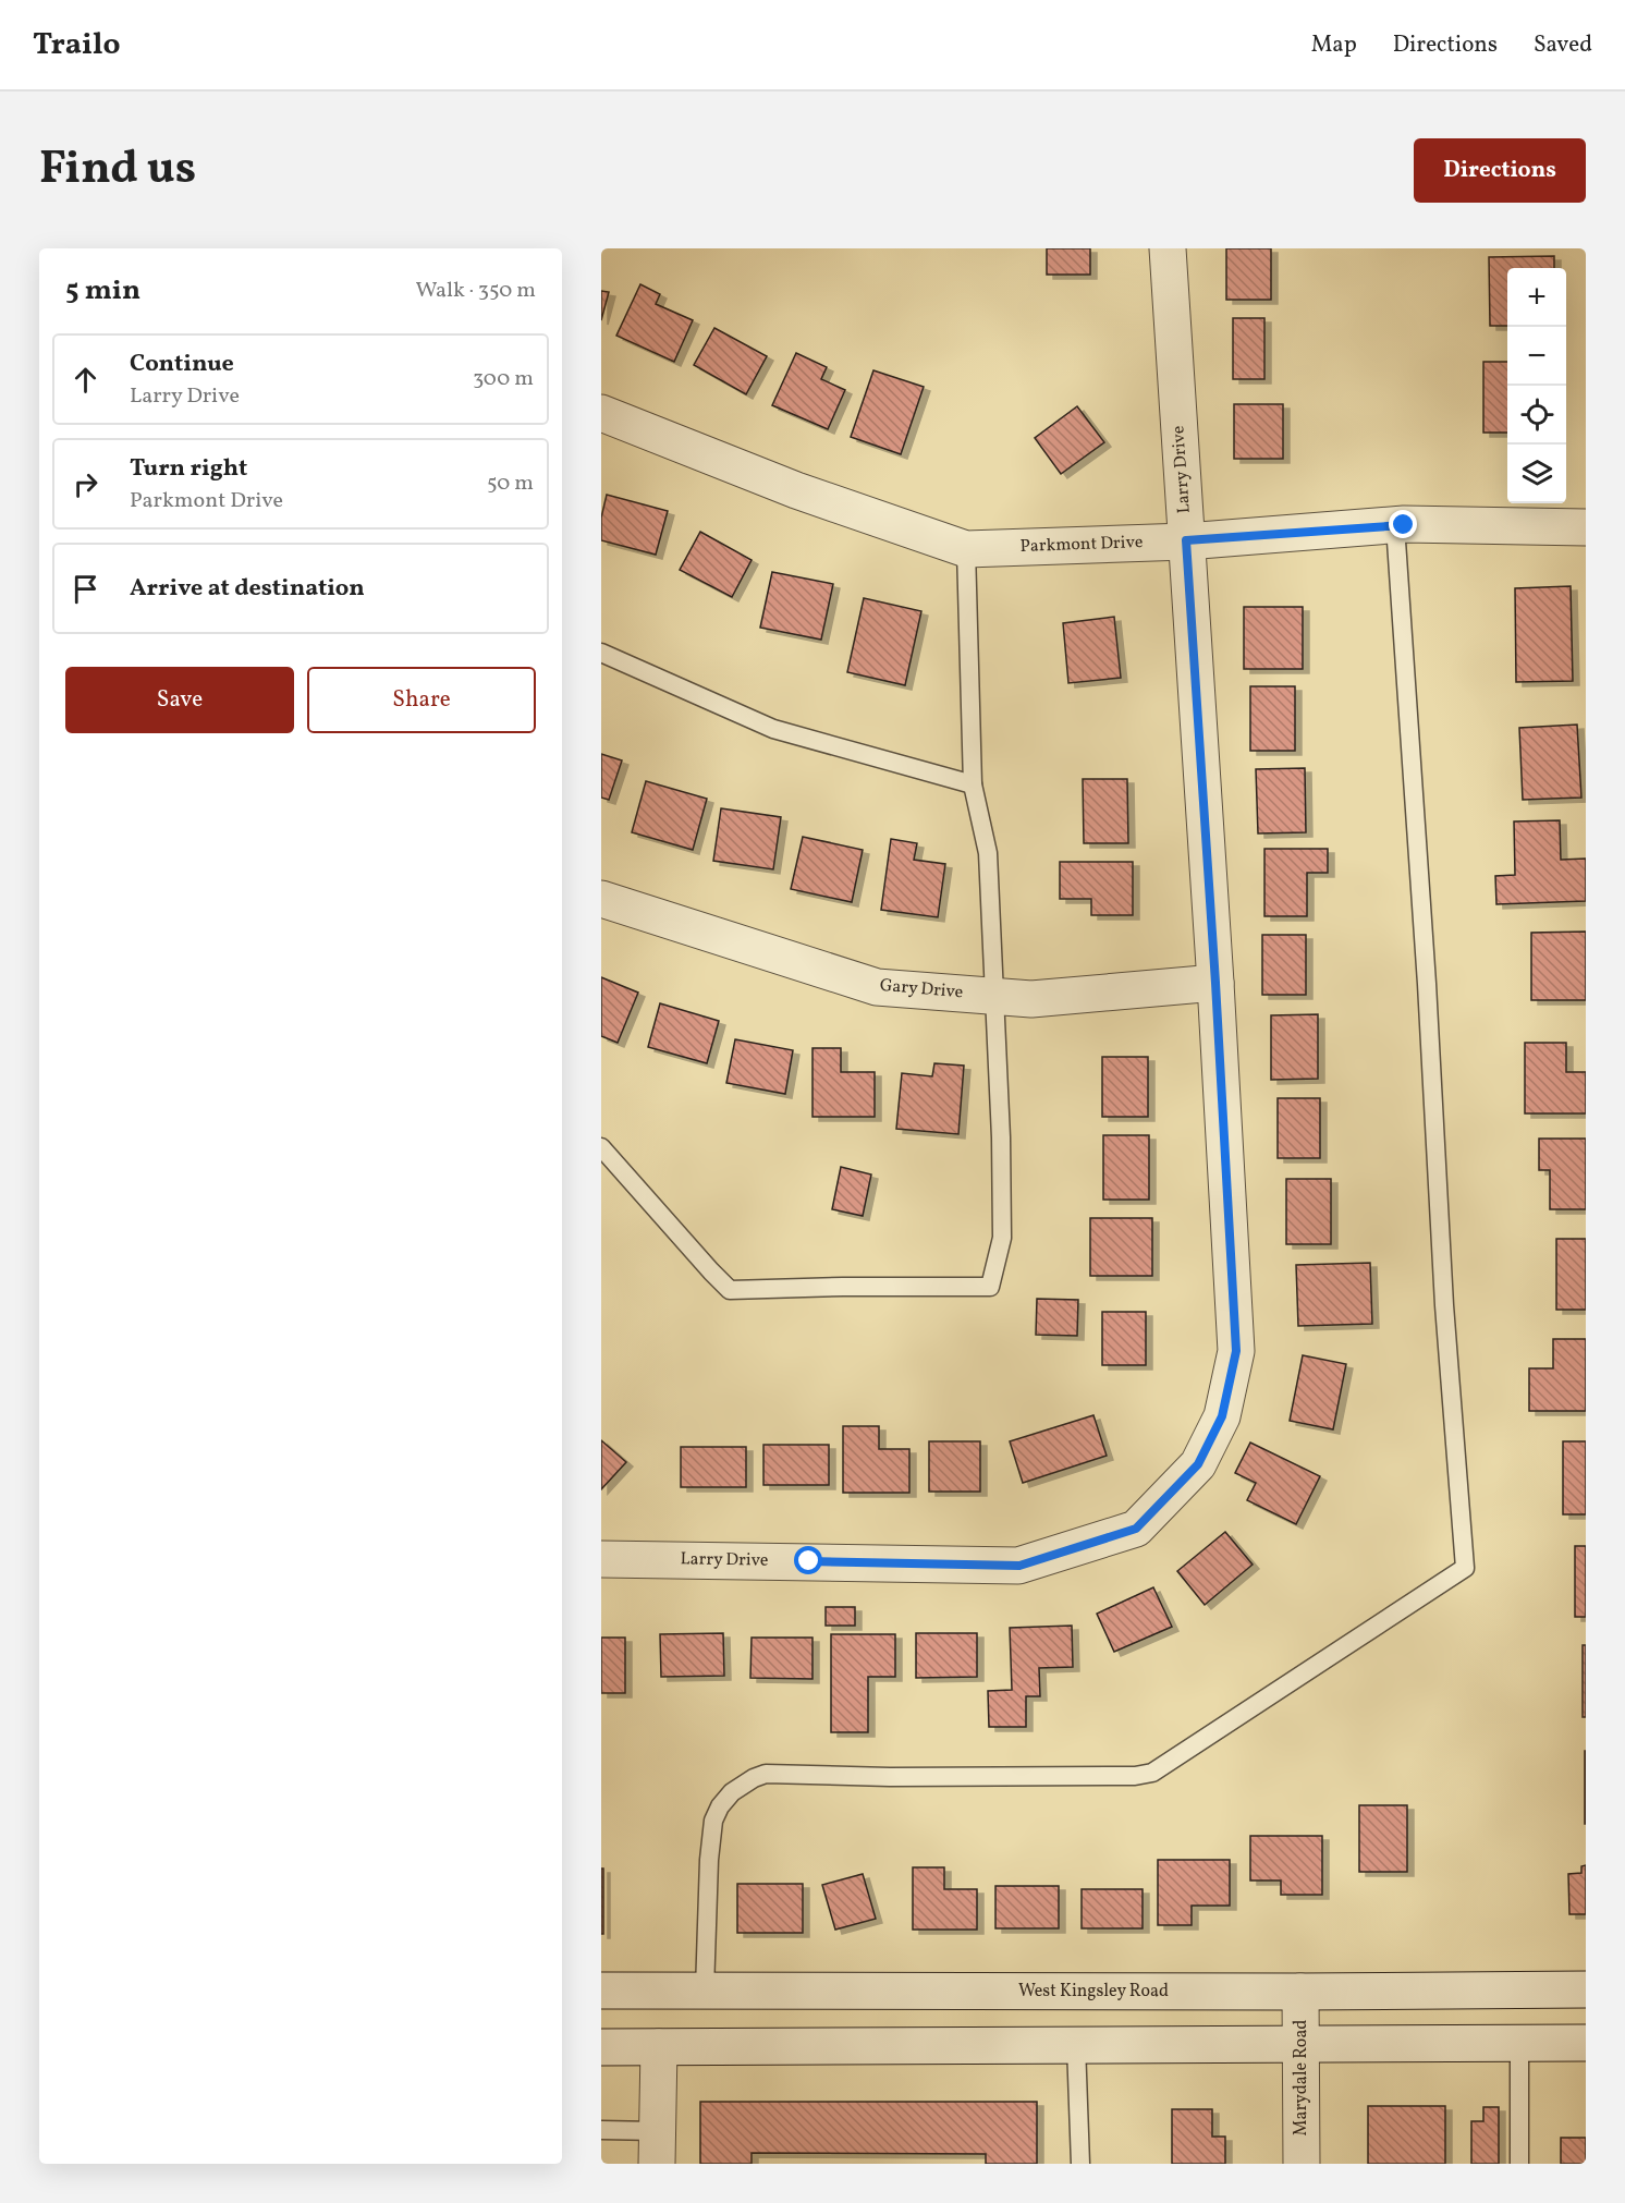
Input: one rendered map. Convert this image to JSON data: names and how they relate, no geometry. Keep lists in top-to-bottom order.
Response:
{
  "streets": {
    "street": [
      "Larry Drive",
      "Parkmont Drive",
      "Gary Drive",
      "West Kingsley Road",
      "Marydale Road"
    ]
  },
  "crossings": [
    ["Larry Drive", "Parkmont Drive"],
    ["Larry Drive", "Gary Drive"],
    ["West Kingsley Road", "Marydale Road"]
  ],
  "page": {
    "header": "Trailo",
    "nav": ["Map", "Directions", "Saved"],
    "title": "Find us",
    "buttons": [
      "Directions",
      ["Save", "Share"]
    ],
    "heading": ["5 min", "Walk · 350 m"],
    "map_buttons": ["+", "−"],
    "list": [
      ["Continue", "Larry Drive", "300 m"],
      ["Turn right", "Parkmont Drive", "50 m"],
      "Arrive at destination"
    ]
  }
}
